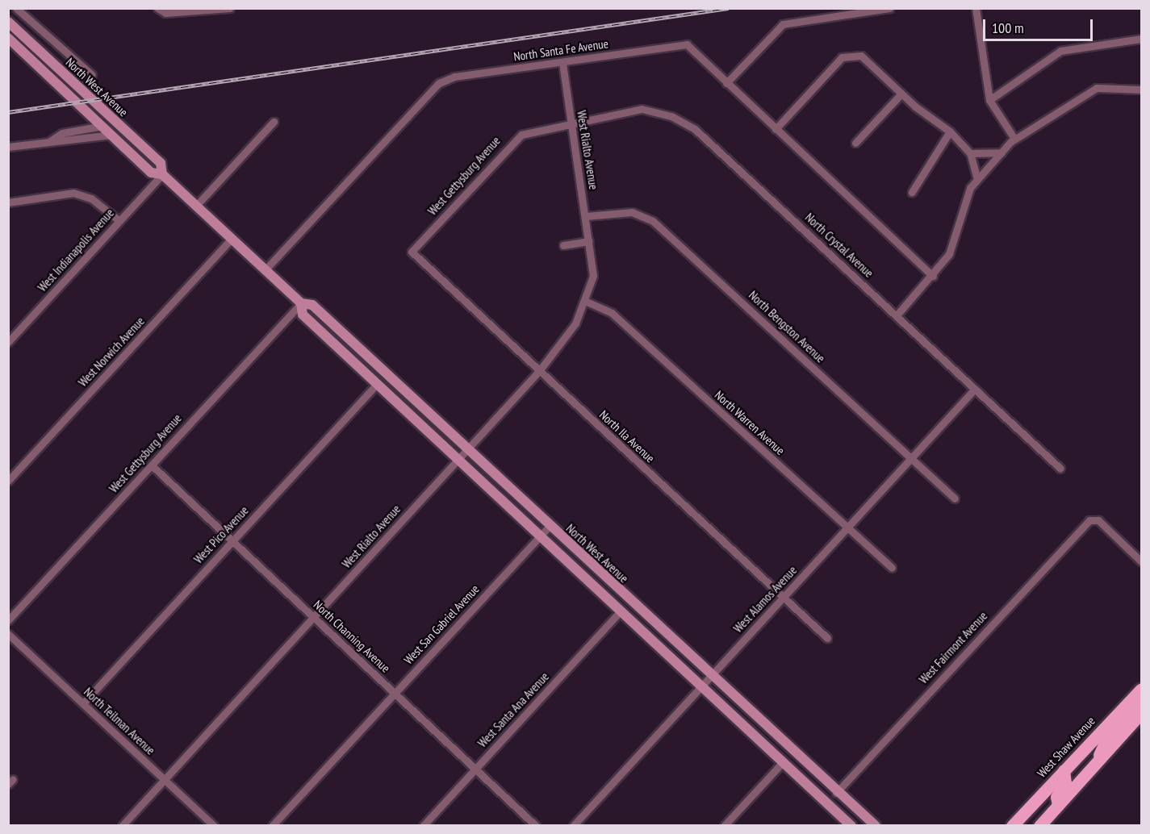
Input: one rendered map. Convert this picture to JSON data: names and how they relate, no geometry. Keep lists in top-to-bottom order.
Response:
{
  "streets": {
    "main road": ["North West Avenue", "West Shaw Avenue"],
    "street": [
      "North Santa Fe Avenue",
      "West Rialto Avenue",
      "West Gettysburg Avenue",
      "North Crystal Avenue",
      "West Indianapolis Avenue",
      "North Bengston Avenue",
      "West Norwich Avenue",
      "North Warren Avenue",
      "North Ila Avenue",
      "West Pico Avenue",
      "West Alamos Avenue",
      "West San Gabriel Avenue",
      "North Channing Avenue",
      "West Fairmont Avenue",
      "West Santa Ana Avenue",
      "North Teilman Avenue"
    ]
  },
  "crossings": [
    ["North Santa Fe Avenue", "North West Avenue"],
    ["North Santa Fe Avenue", "West Rialto Avenue"],
    ["North West Avenue", "West Rialto Avenue"],
    ["North West Avenue", "West Gettysburg Avenue"],
    ["North West Avenue", "West Indianapolis Avenue"],
    ["North West Avenue", "West Norwich Avenue"],
    ["North West Avenue", "West Pico Avenue"],
    ["North West Avenue", "West Alamos Avenue"],
    ["North West Avenue", "West San Gabriel Avenue"],
    ["North West Avenue", "West Fairmont Avenue"],
    ["North West Avenue", "West Santa Ana Avenue"],
    ["West Rialto Avenue", "West Gettysburg Avenue"],
    ["West Rialto Avenue", "North Crystal Avenue"],
    ["West Rialto Avenue", "North Bengston Avenue"],
    ["West Rialto Avenue", "North Warren Avenue"],
    ["West Rialto Avenue", "North Ila Avenue"],
    ["West Rialto Avenue", "North Channing Avenue"],
    ["West Rialto Avenue", "North Teilman Avenue"],
    ["West Gettysburg Avenue", "North Crystal Avenue"],
    ["West Gettysburg Avenue", "North Ila Avenue"],
    ["West Gettysburg Avenue", "North Channing Avenue"],
    ["North Crystal Avenue", "West Alamos Avenue"],
    ["North Bengston Avenue", "West Alamos Avenue"],
    ["North Warren Avenue", "West Alamos Avenue"],
    ["North Ila Avenue", "West Alamos Avenue"],
    ["West Pico Avenue", "North Channing Avenue"],
    ["West Pico Avenue", "North Teilman Avenue"],
    ["West San Gabriel Avenue", "North Channing Avenue"],
    ["North Channing Avenue", "West Santa Ana Avenue"]
  ],
  "scale_bar": "100 m"
}
